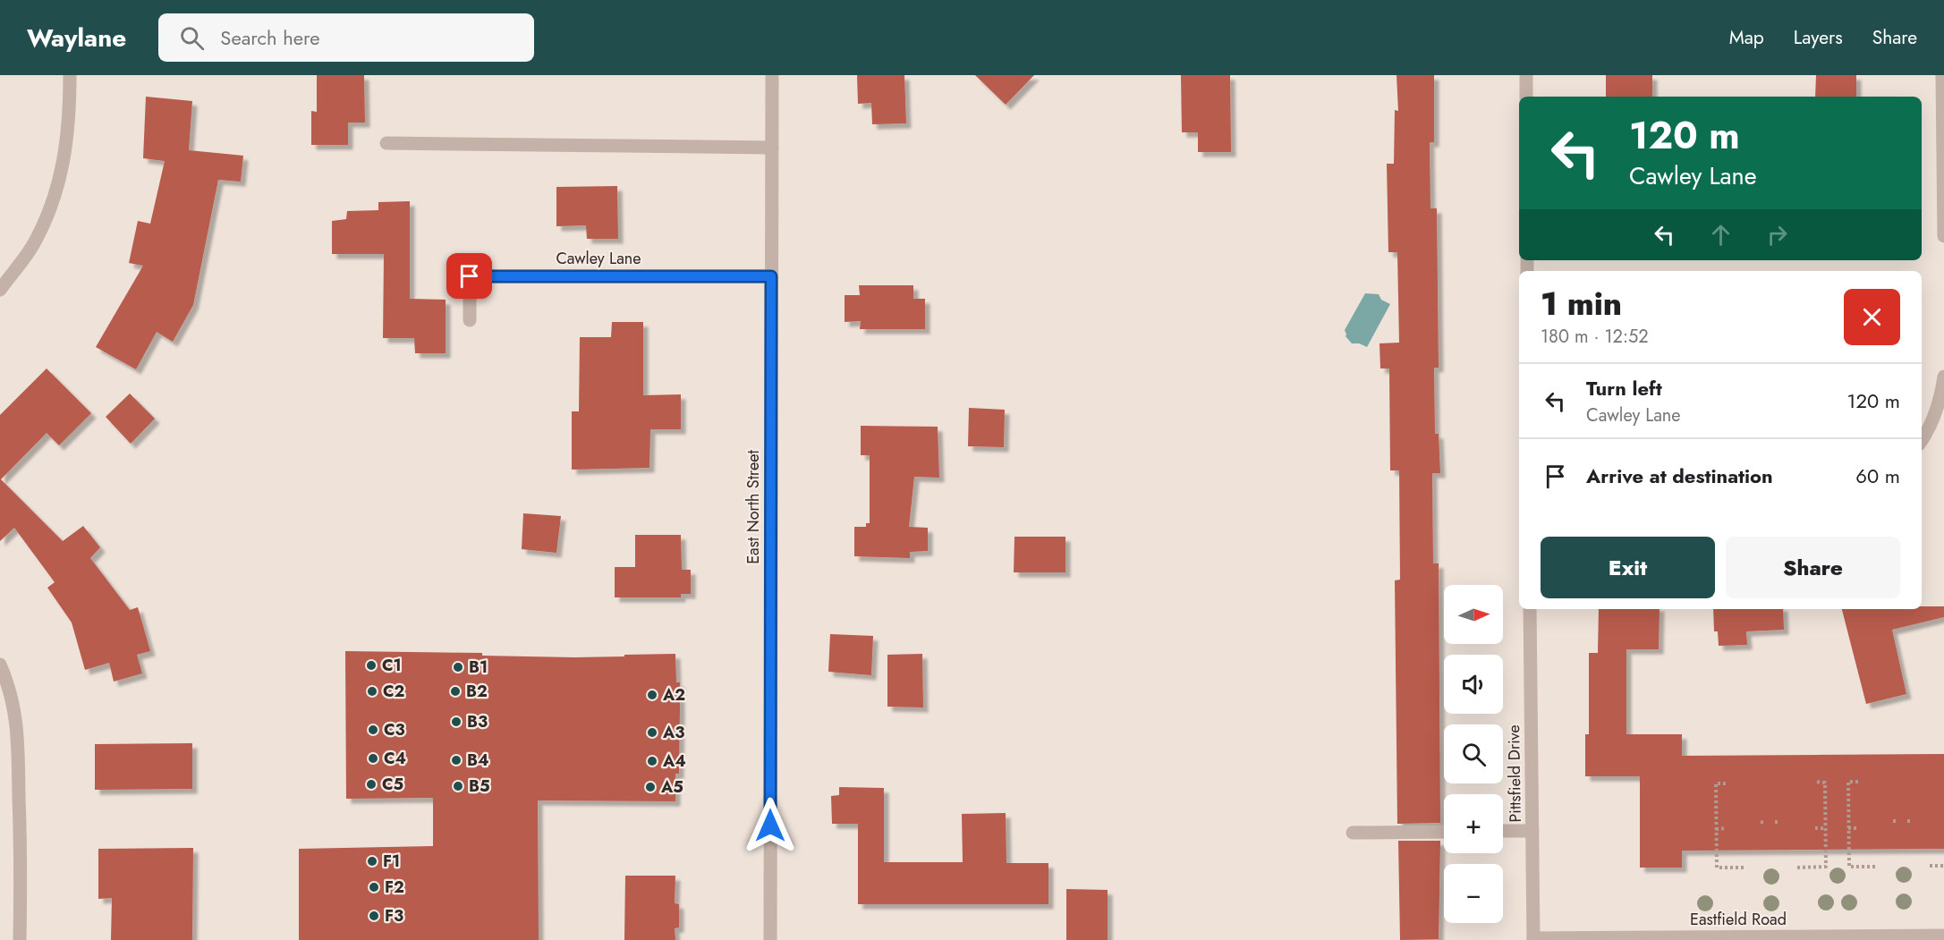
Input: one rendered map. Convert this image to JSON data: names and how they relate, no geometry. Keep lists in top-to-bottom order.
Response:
{
  "streets": {
    "street": [
      "Cawley Lane",
      "East North Street",
      "Pittsfield Drive",
      "Eastfield Road"
    ]
  },
  "crossings": [
    ["Cawley Lane", "East North Street"],
    ["Pittsfield Drive", "Eastfield Road"]
  ],
  "places": [
    "C1",
    "B1",
    "C2",
    "B2",
    "A2",
    "B3",
    "C3",
    "A3",
    "C4",
    "B4",
    "A4",
    "C5",
    "B5",
    "A5",
    "F1",
    "F2",
    "F3"
  ],
  "north": "right",
  "page": {
    "header": "Waylane",
    "search": "Search here",
    "nav": ["Map", "Layers", "Share"],
    "turn": ["120 m", "Cawley Lane"],
    "heading": ["1 min", "180 m · 12:52"],
    "list": [
      {
        "name": "Turn left",
        "note": "Cawley Lane",
        "value": "120 m"
      },
      {
        "name": "Arrive at destination",
        "value": "60 m"
      }
    ],
    "buttons": ["Exit", "Share"],
    "map_buttons": ["+", "−"]
  }
}
